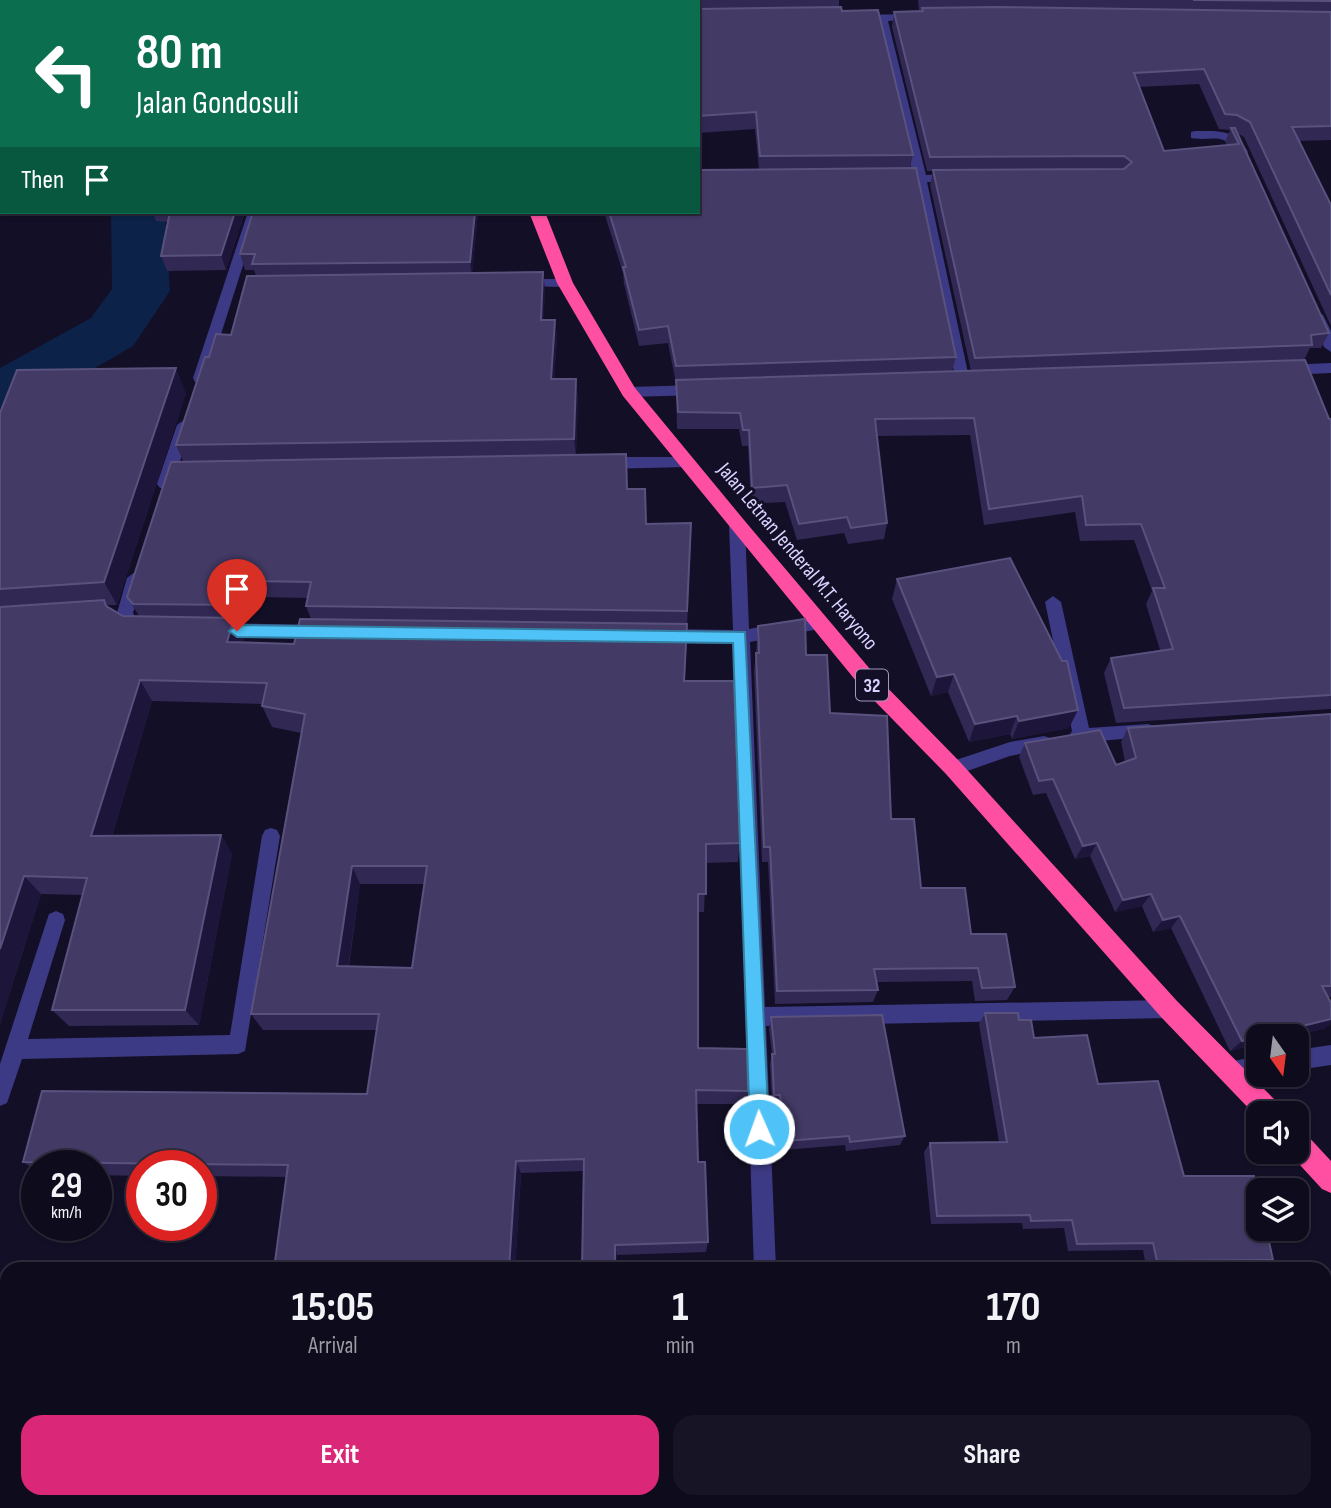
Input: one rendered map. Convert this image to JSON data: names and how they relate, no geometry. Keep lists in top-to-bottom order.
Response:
{
  "streets": {
    "highway": ["Jalan Letnan Jenderal M.T. Haryono", "32"]
  },
  "north": "bottom",
  "page": {
    "turn": ["80 m", "Jalan Gondosuli"],
    "then": "Then",
    "speed": "29 km/h",
    "limit": "30",
    "eta": [
      "15:05",
      "Arrival",
      "1",
      "min",
      "170",
      "m"
    ],
    "buttons": ["Exit", "Share"]
  }
}
